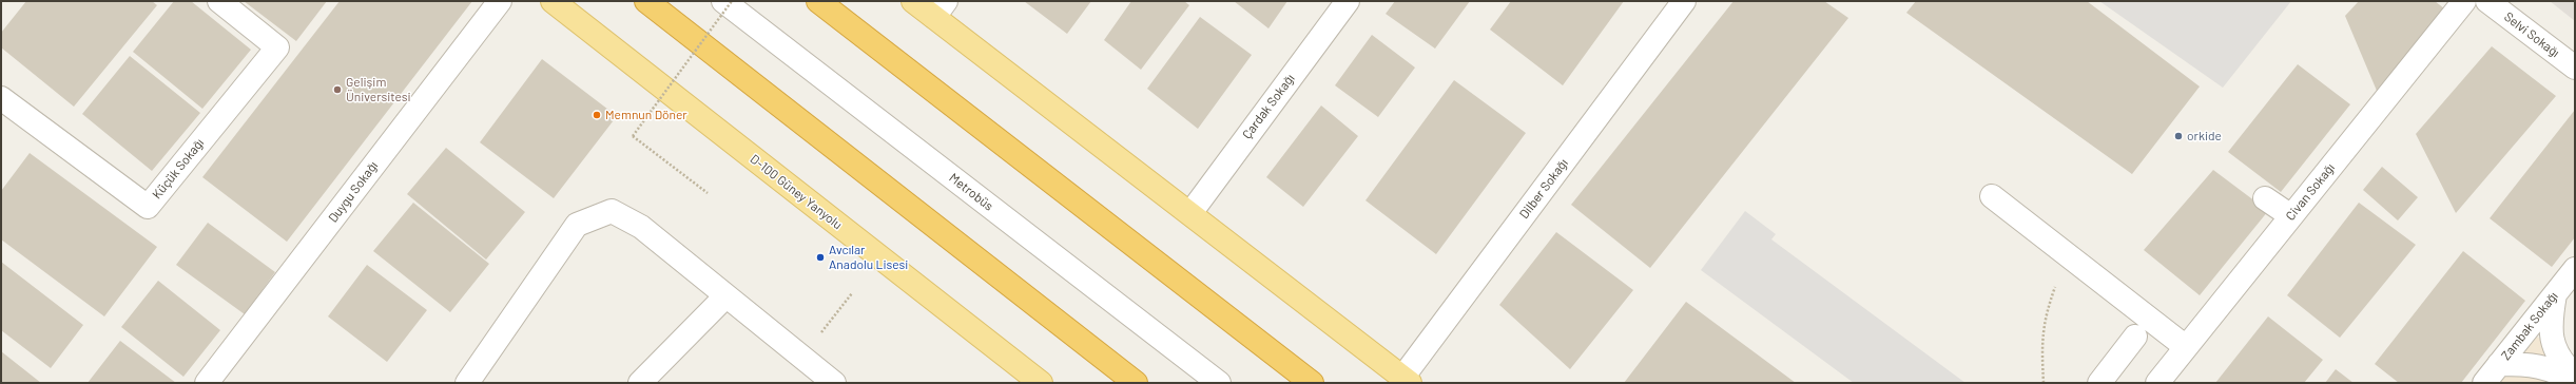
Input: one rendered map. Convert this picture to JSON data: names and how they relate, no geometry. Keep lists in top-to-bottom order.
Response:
{
  "streets": {
    "main road": ["D-100 Güney Yanyolu"],
    "street": [
      "Selvi Sokağı",
      "Çardak Sokağı",
      "Küçük Sokağı",
      "Dilber Sokağı",
      "Duygu Sokağı",
      "Metrobüs",
      "Civan Sokağı",
      "Zambak Sokağı"
    ]
  },
  "places": [
    "Gelişim Üniversitesi",
    "Memnun Döner",
    "orkide",
    "Avcılar Anadolu Lisesi"
  ]
}
